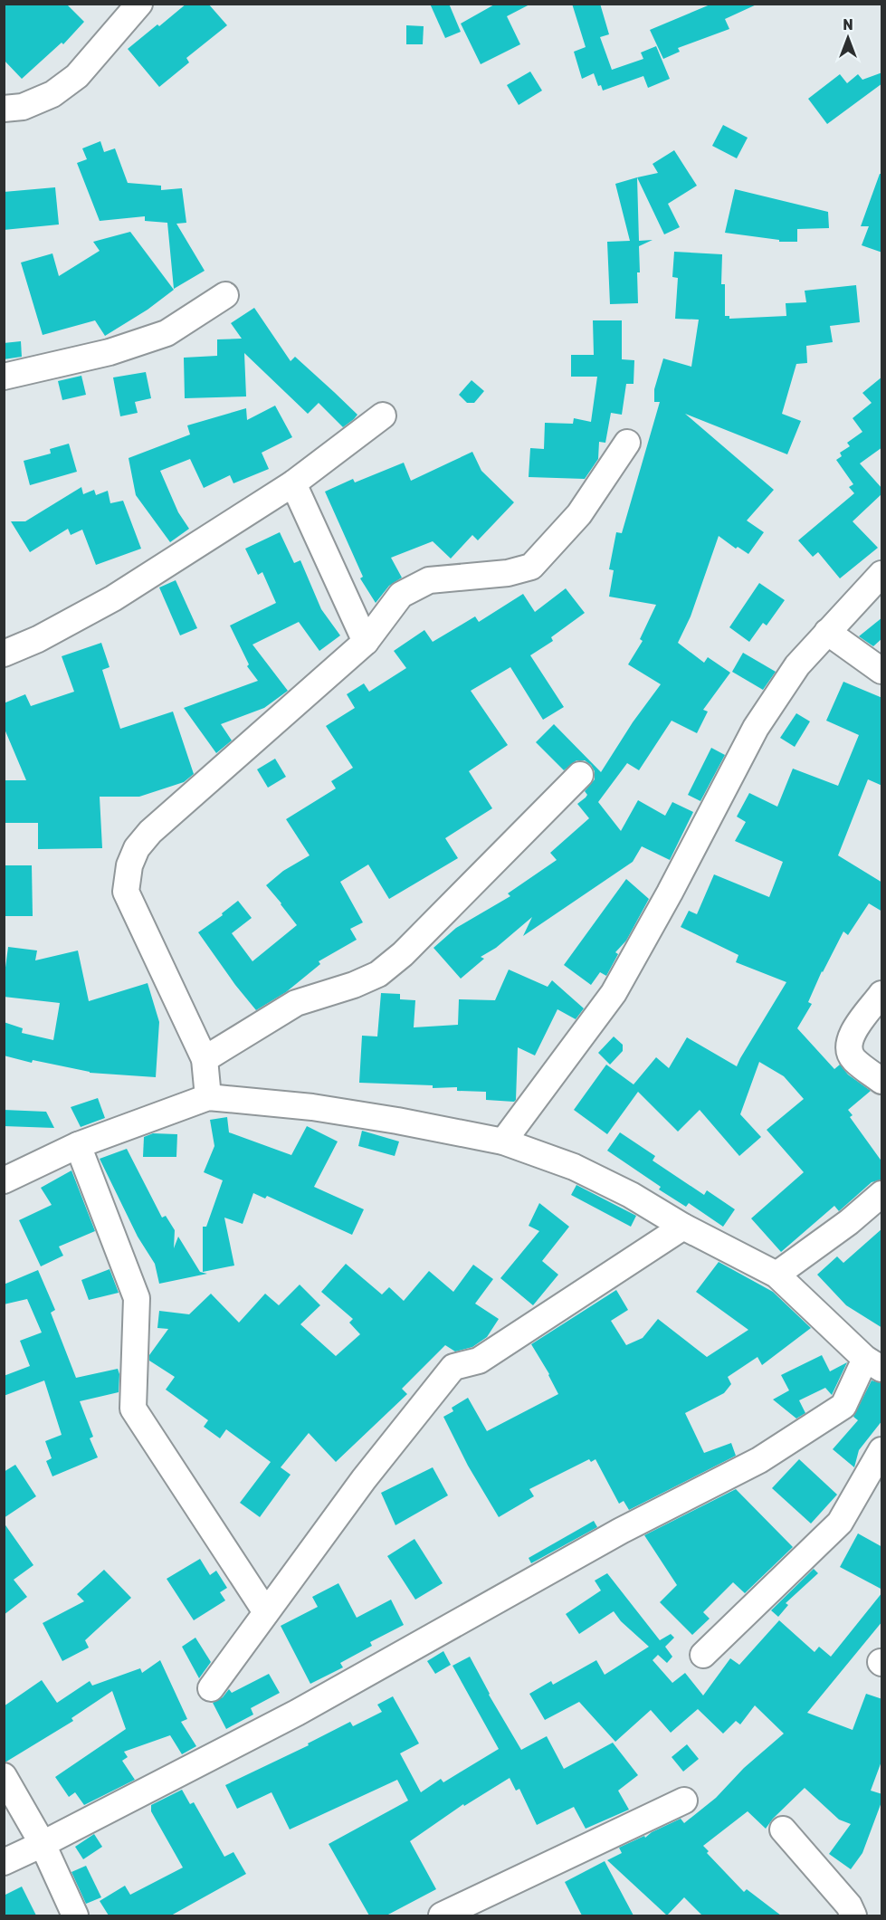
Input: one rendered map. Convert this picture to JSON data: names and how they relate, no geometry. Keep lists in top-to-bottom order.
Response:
{
  "north": "top"
}
